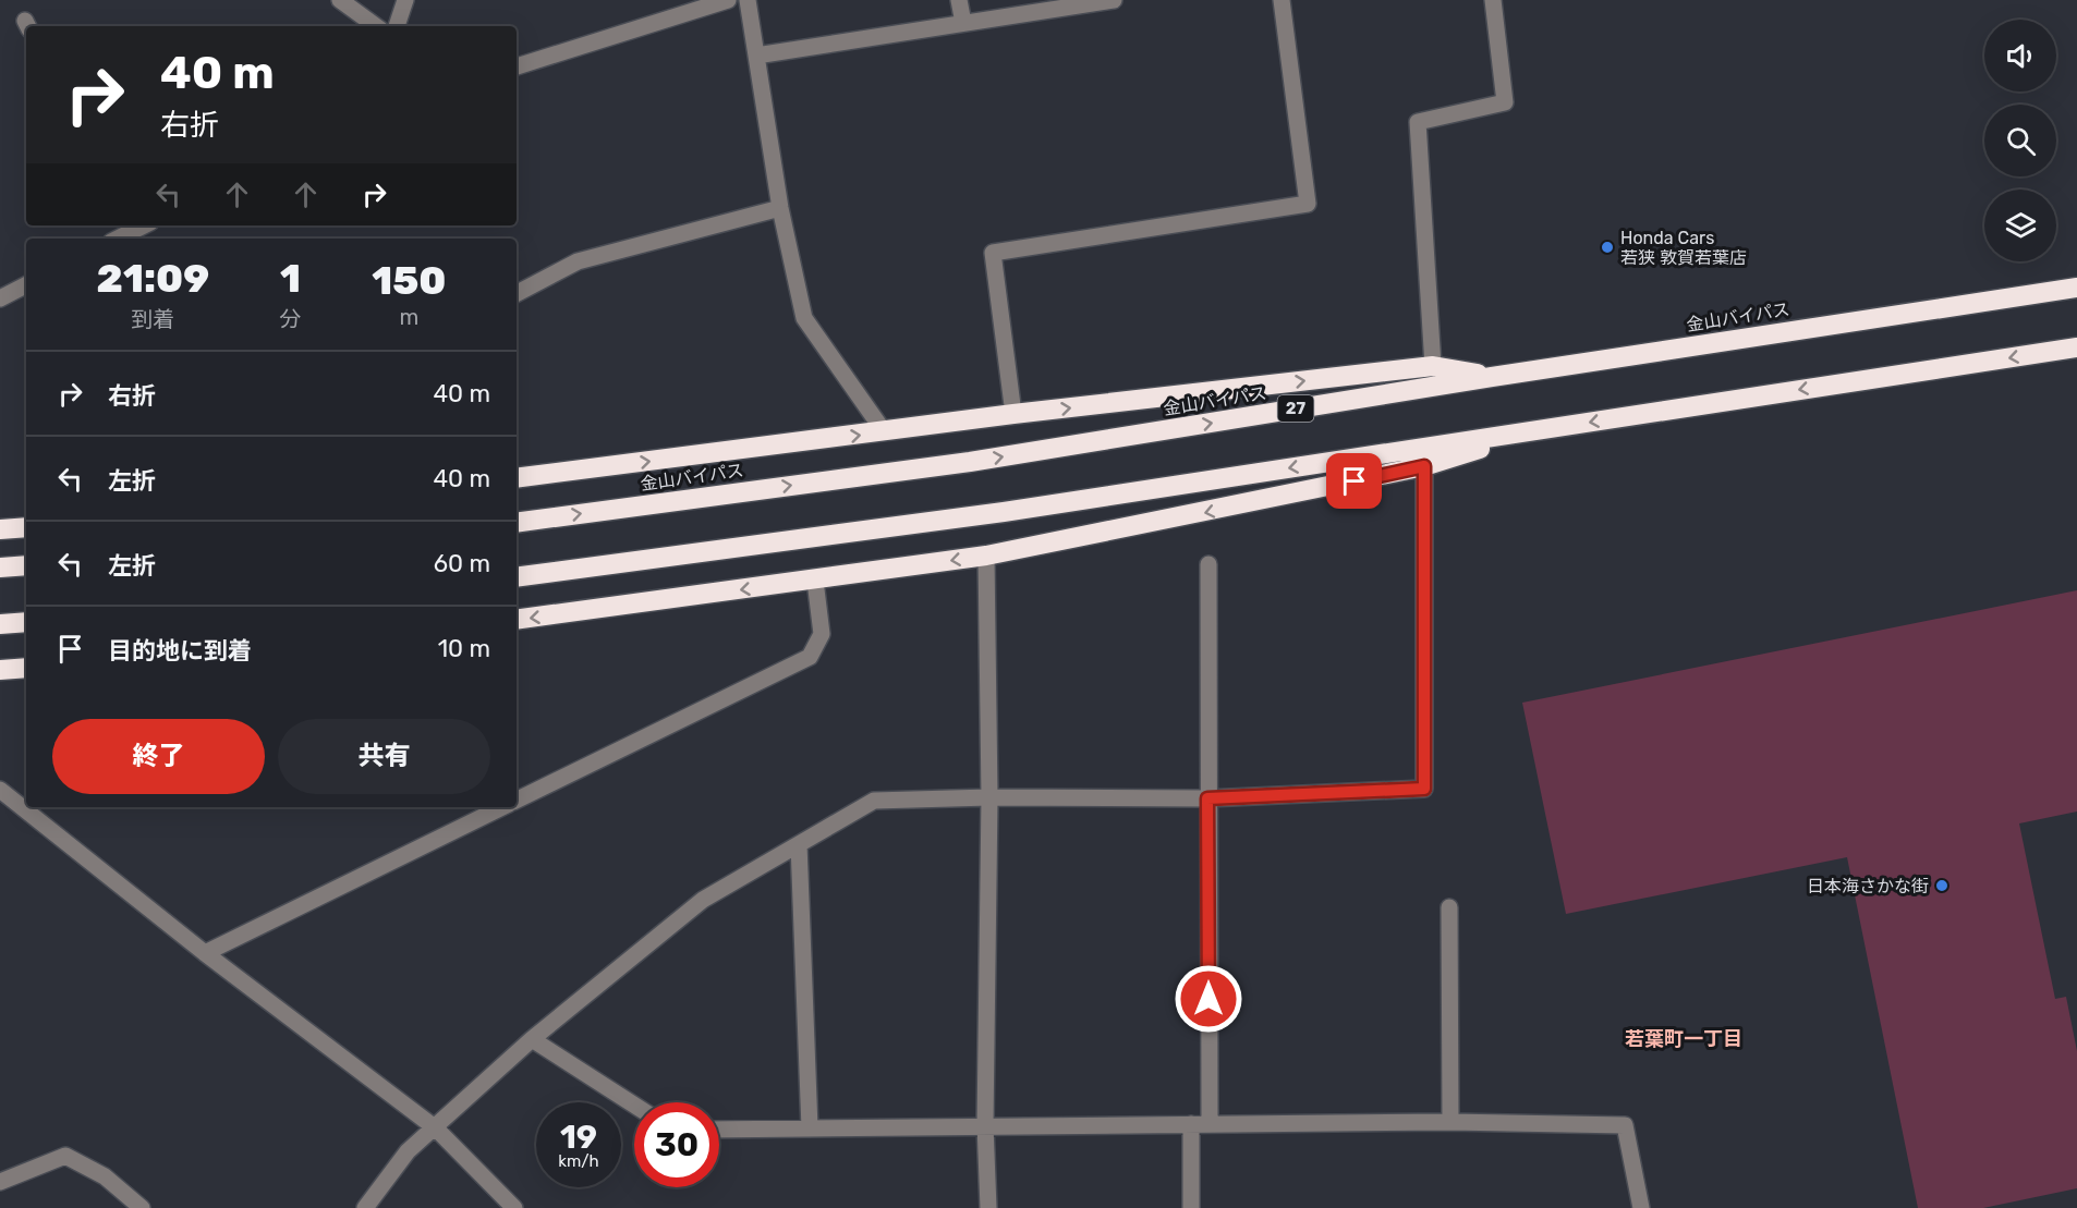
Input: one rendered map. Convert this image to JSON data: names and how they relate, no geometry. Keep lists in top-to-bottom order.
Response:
{
  "streets": {
    "highway": ["金山バイパス", "27"]
  },
  "districts": ["若葉町一丁目"],
  "places": ["Honda Cars 若狭 敦賀若葉店", "日本海さかな街"],
  "page": {
    "turn": ["40 m", "右折"],
    "eta": [
      "21:09",
      "到着",
      "1",
      "分",
      "150",
      "m"
    ],
    "list": [
      {
        "name": "右折",
        "value": "40 m"
      },
      {
        "name": "左折",
        "value": "40 m"
      },
      {
        "name": "左折",
        "value": "60 m"
      },
      {
        "name": "目的地に到着",
        "value": "10 m"
      }
    ],
    "buttons": ["終了", "共有"],
    "speed": "19 km/h",
    "limit": "30"
  }
}
